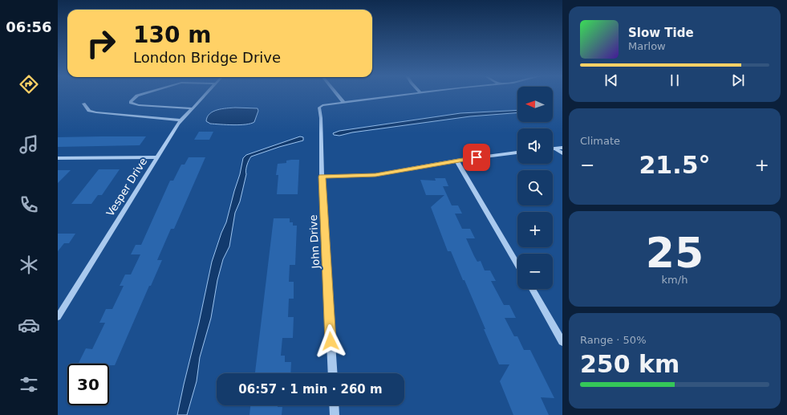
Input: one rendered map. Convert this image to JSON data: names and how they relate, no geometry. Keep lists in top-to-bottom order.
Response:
{
  "streets": {
    "street": ["Vesper Drive", "John Drive"]
  },
  "north": "left",
  "page": {
    "tabs": "06:56",
    "turn": ["130 m", "London Bridge Drive"],
    "song": ["Slow Tide", "Marlow"],
    "map_buttons": ["+", "−"],
    "tile": [
      "Climate",
      ["25", "km/h"],
      ["Range · 50%", "250 km"]
    ],
    "heat": ["−", "21.5°", "+"],
    "limit": "30",
    "trip": "06:57 · 1 min · 260 m"
  }
}
